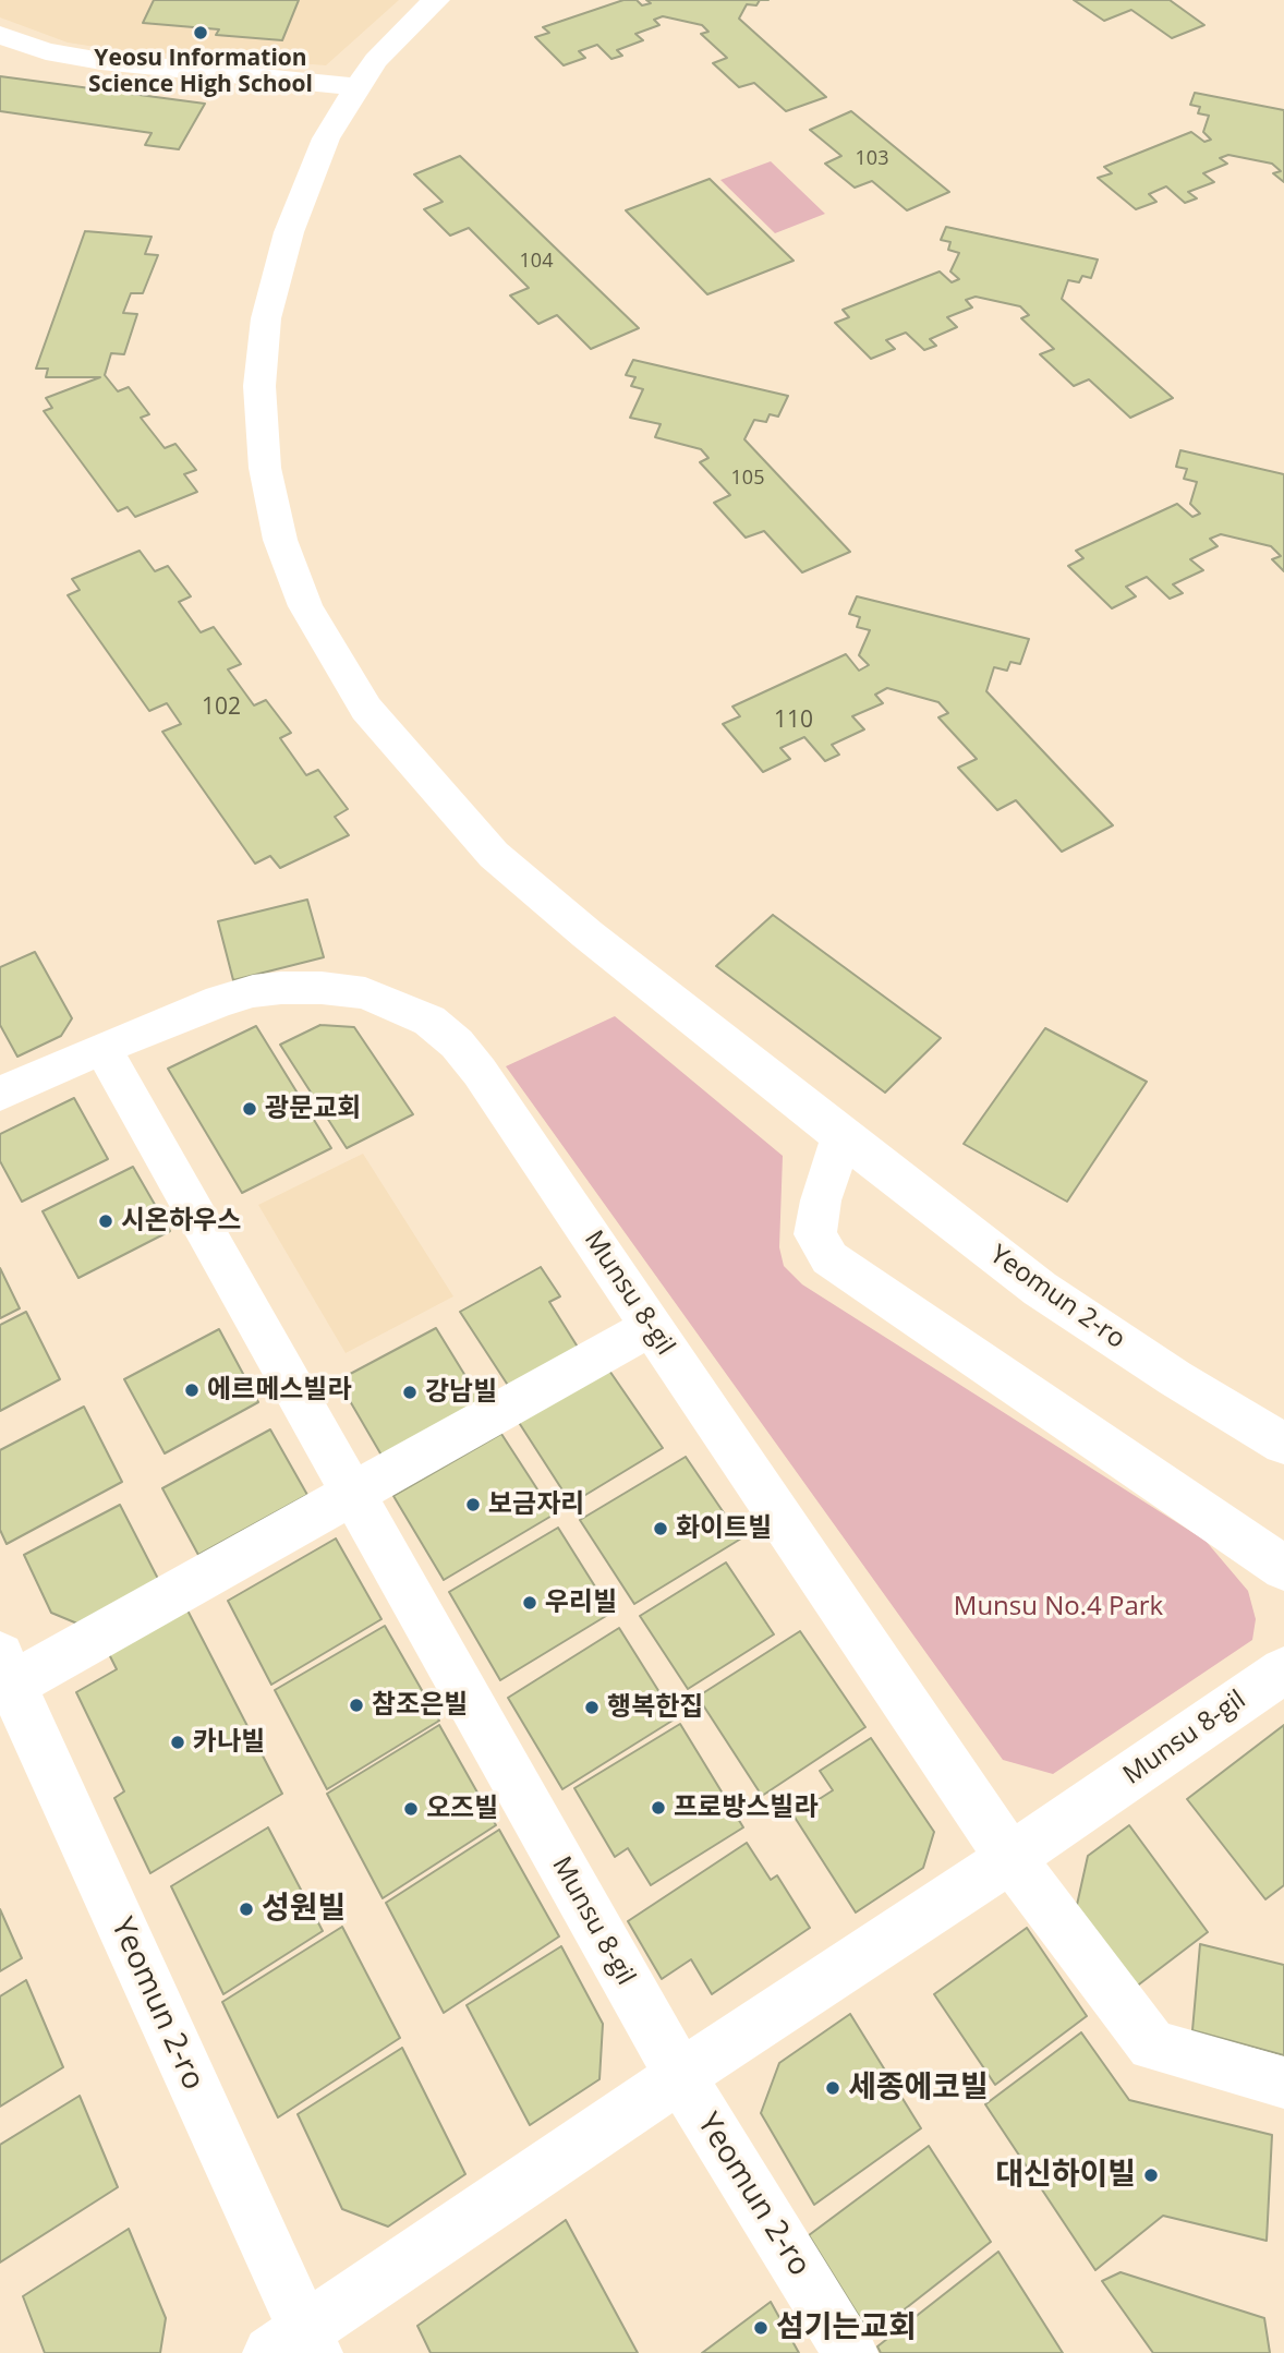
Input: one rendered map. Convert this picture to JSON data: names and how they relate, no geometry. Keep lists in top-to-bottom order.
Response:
{
  "streets": {
    "street": ["Munsu 8-gil", "Yeomun 2-ro"]
  },
  "crossings": [
    ["Munsu 8-gil", "Yeomun 2-ro"]
  ],
  "parks": ["Munsu No.4 Park"],
  "places": [
    "Yeosu Information Science High School",
    "광문교회",
    "시온하우스",
    "에르메스빌라",
    "강남빌",
    "보금자리",
    "화이트빌",
    "우리빌",
    "참조은빌",
    "행복한집",
    "카나빌",
    "프로방스빌라",
    "오즈빌",
    "성원빌",
    "세종에코빌",
    "대신하이빌",
    "섬기는교회"
  ],
  "house_numbers": [
    "103",
    "104",
    "105",
    "102",
    "110"
  ]
}
